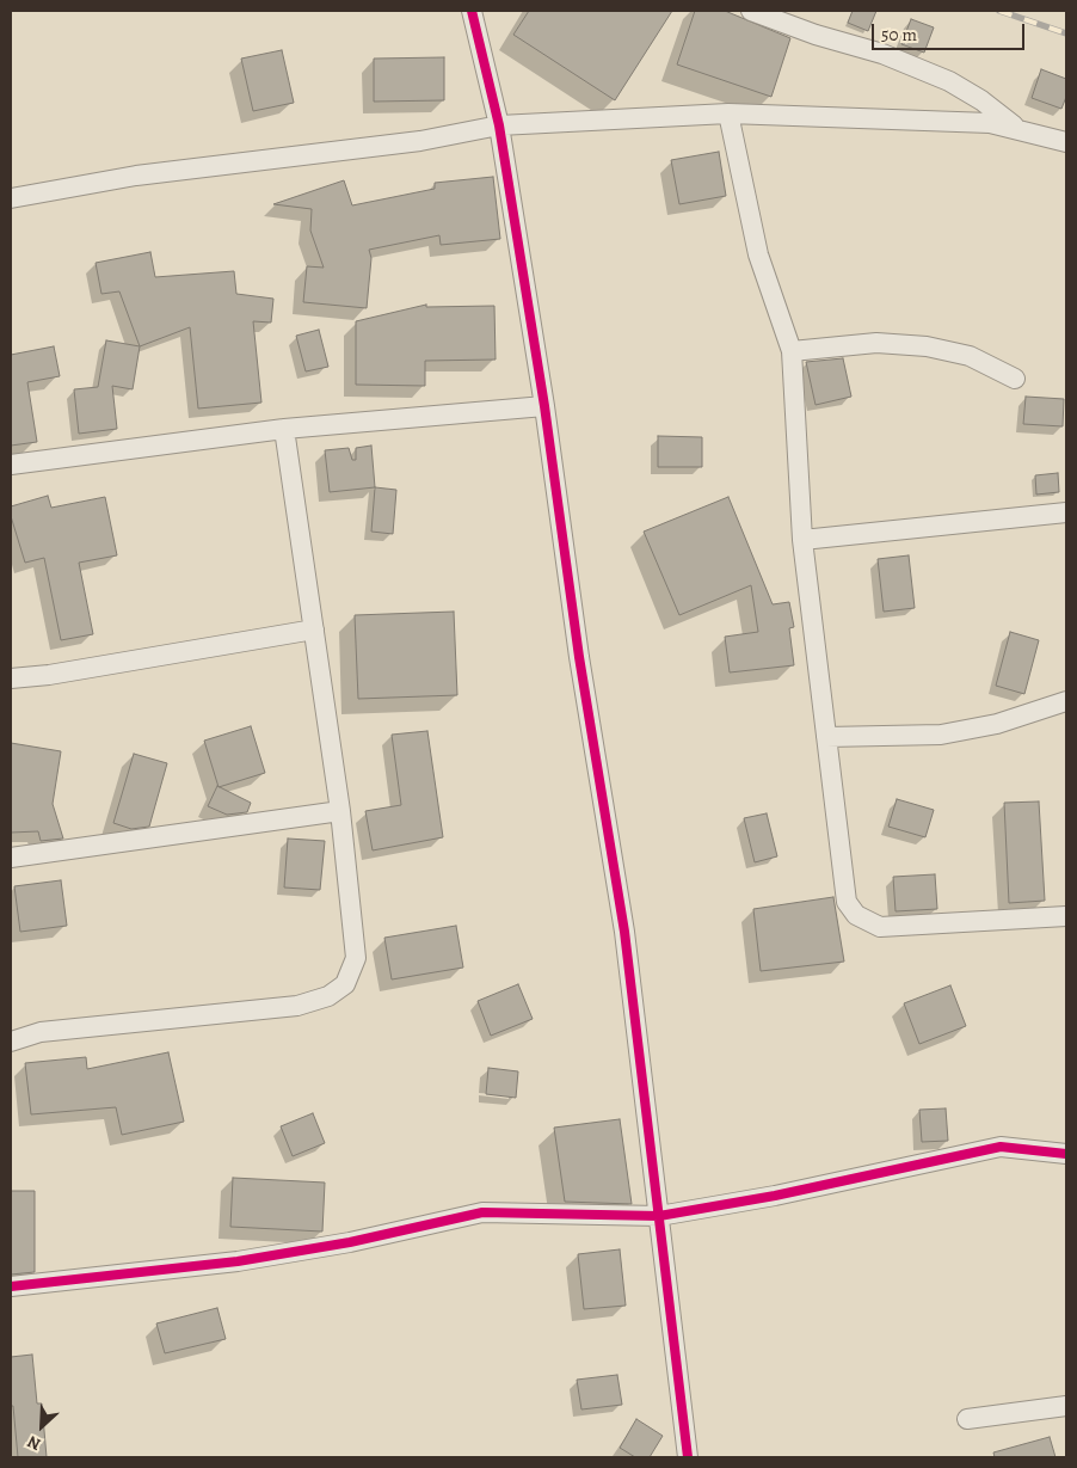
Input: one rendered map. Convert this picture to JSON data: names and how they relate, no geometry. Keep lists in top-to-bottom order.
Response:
{
  "scale_bar": "50 m",
  "north": "bottom left"
}
